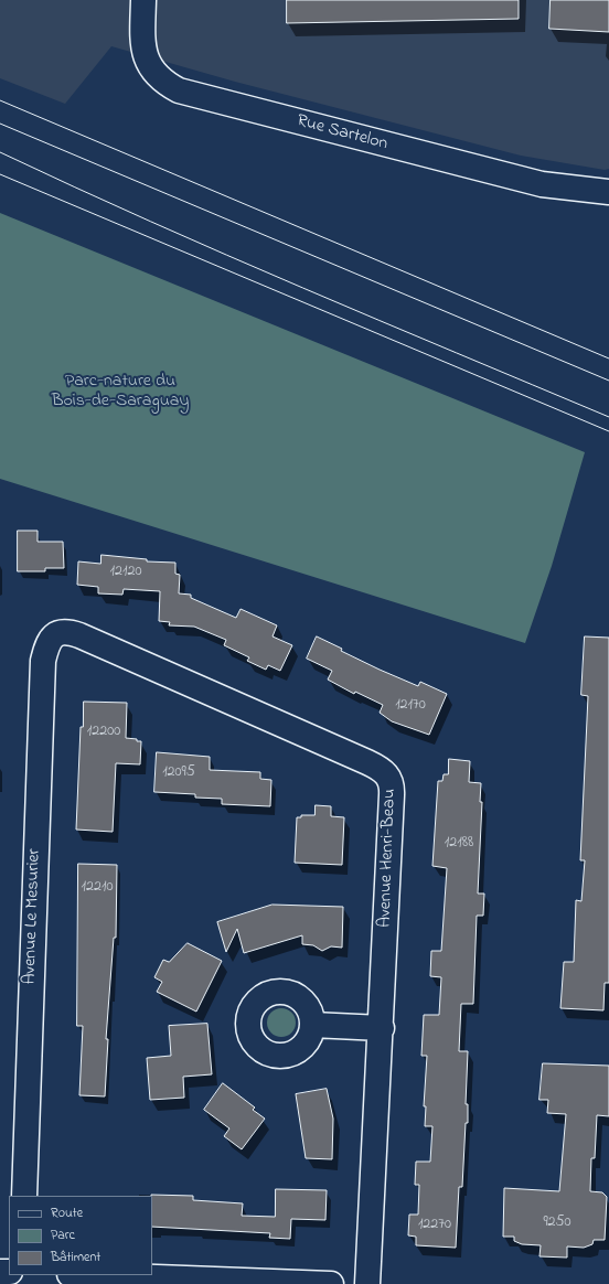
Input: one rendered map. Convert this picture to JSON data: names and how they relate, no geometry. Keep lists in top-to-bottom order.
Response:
{
  "streets": {
    "street": ["Rue Sartelon", "Avenue Henri-Beau", "Avenue Le Mesurier"]
  },
  "crossings": [
    ["Avenue Henri-Beau", "Avenue Le Mesurier"]
  ],
  "parks": ["Parc-nature du Bois-de-Saraguay"],
  "house_numbers": [
    "12120",
    "12170",
    "12200",
    "12095",
    "12188",
    "12210",
    "9250",
    "12270"
  ],
  "legend": ["Route", "Parc", "Bâtiment"]
}
